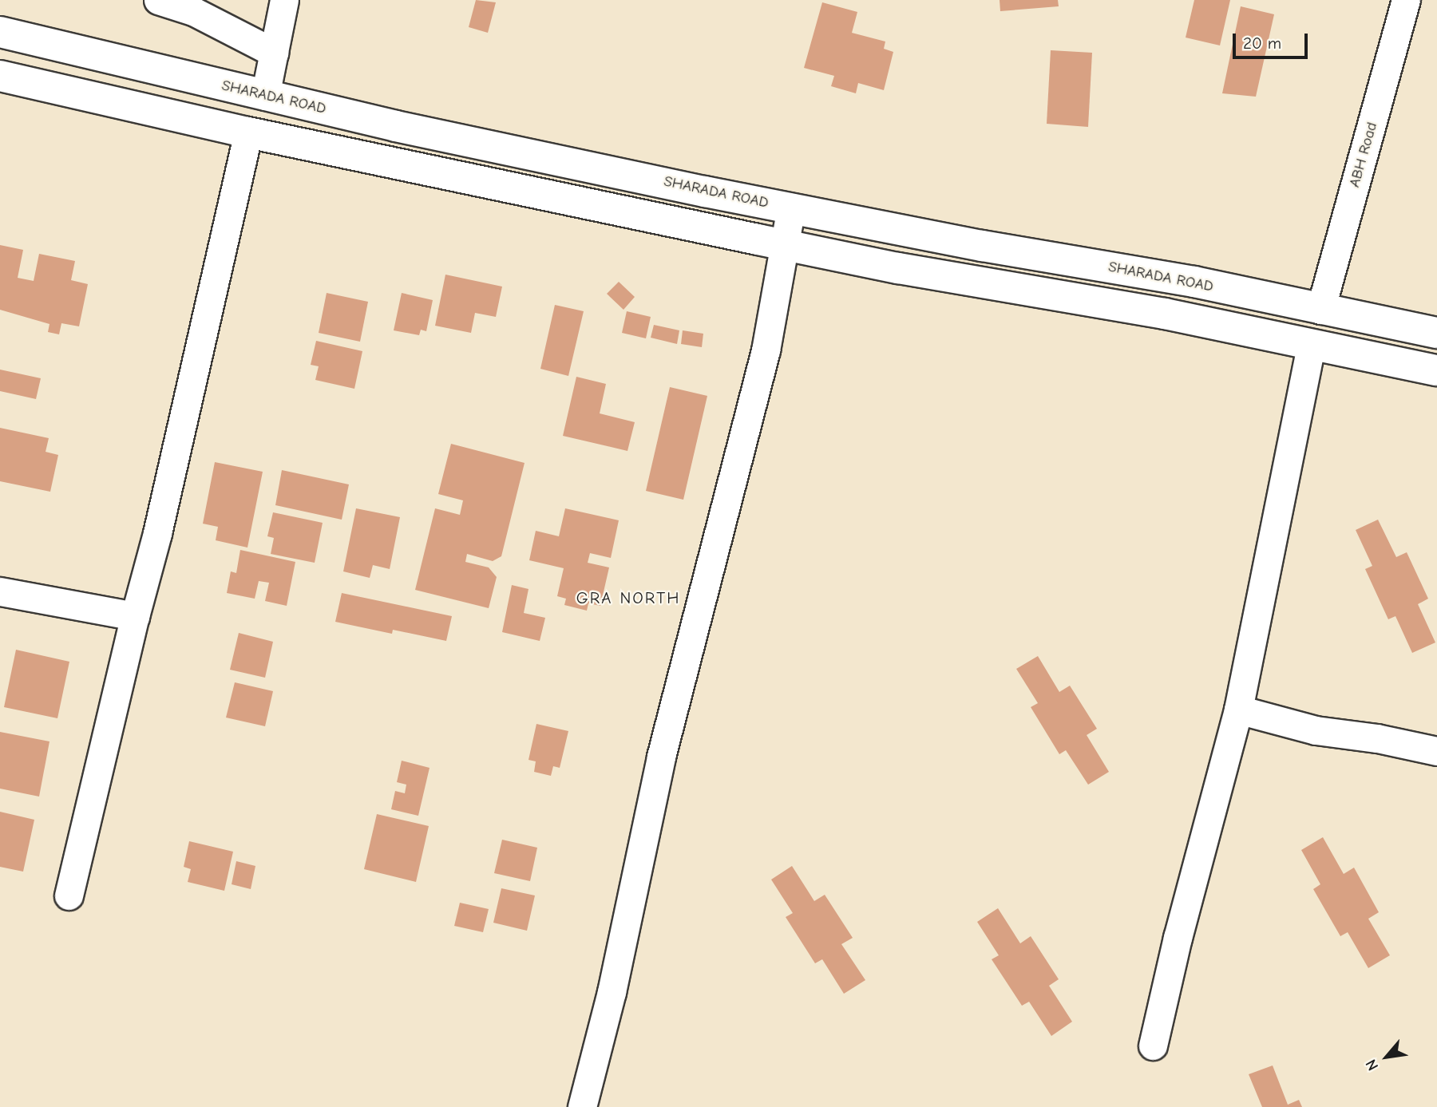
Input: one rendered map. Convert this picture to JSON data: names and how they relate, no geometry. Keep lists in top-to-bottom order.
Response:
{
  "streets": {
    "main road": ["SHARADA ROAD"],
    "street": ["ABH Road"]
  },
  "crossings": [
    ["SHARADA ROAD", "ABH Road"]
  ],
  "districts": ["GRA NORTH"],
  "scale_bar": "20 m",
  "north": "bottom left"
}
